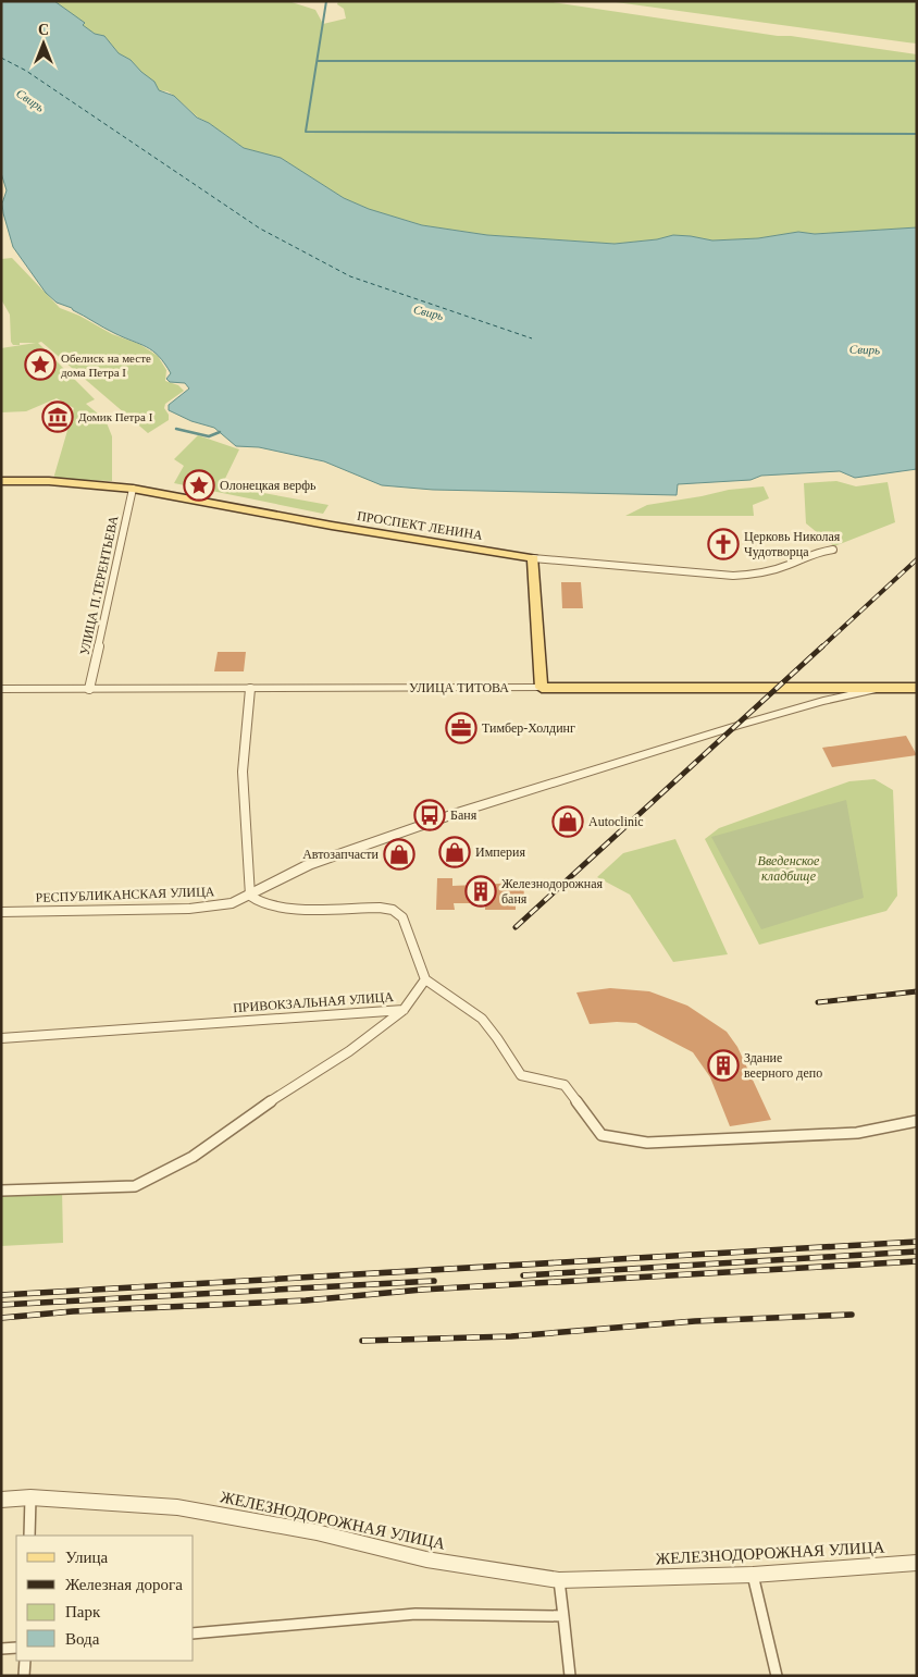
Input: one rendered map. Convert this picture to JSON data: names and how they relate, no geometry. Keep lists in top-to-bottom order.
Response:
{
  "streets": {
    "main road": ["ПРОСПЕКТ ЛЕНИНА", "УЛИЦА ТИТОВА"],
    "street": [
      "УЛИЦА П.ТЕРЕНТЬЕВА",
      "РЕСПУБЛИКАНСКАЯ УЛИЦА",
      "ПРИВОКЗАЛЬНАЯ УЛИЦА",
      "ЖЕЛЕЗНОДОРОЖНАЯ УЛИЦА"
    ]
  },
  "crossings": [
    ["ПРОСПЕКТ ЛЕНИНА", "УЛИЦА П.ТЕРЕНТЬЕВА"],
    ["УЛИЦА П.ТЕРЕНТЬЕВА", "УЛИЦА ТИТОВА"],
    ["УЛИЦА ТИТОВА", "РЕСПУБЛИКАНСКАЯ УЛИЦА"]
  ],
  "water": ["Свирь"],
  "parks": ["Введенское кладбище"],
  "places": {
    "place": ["Обелиск на месте дома Петра I", "Олонецкая верфь"],
    "museum": ["Домик Петра I"],
    "church": ["Церковь Николая Чудотворца"],
    "office": ["Тимбер-Холдинг"],
    "bus stop": ["Баня"],
    "shop": ["Autoclinic", "Империя", "Автозапчасти"],
    "building": ["Железнодорожная баня", "Здание веерного депо"]
  },
  "legend": [
    "Улица",
    "Железная дорога",
    "Парк",
    "Вода"
  ],
  "north": "top"
}
